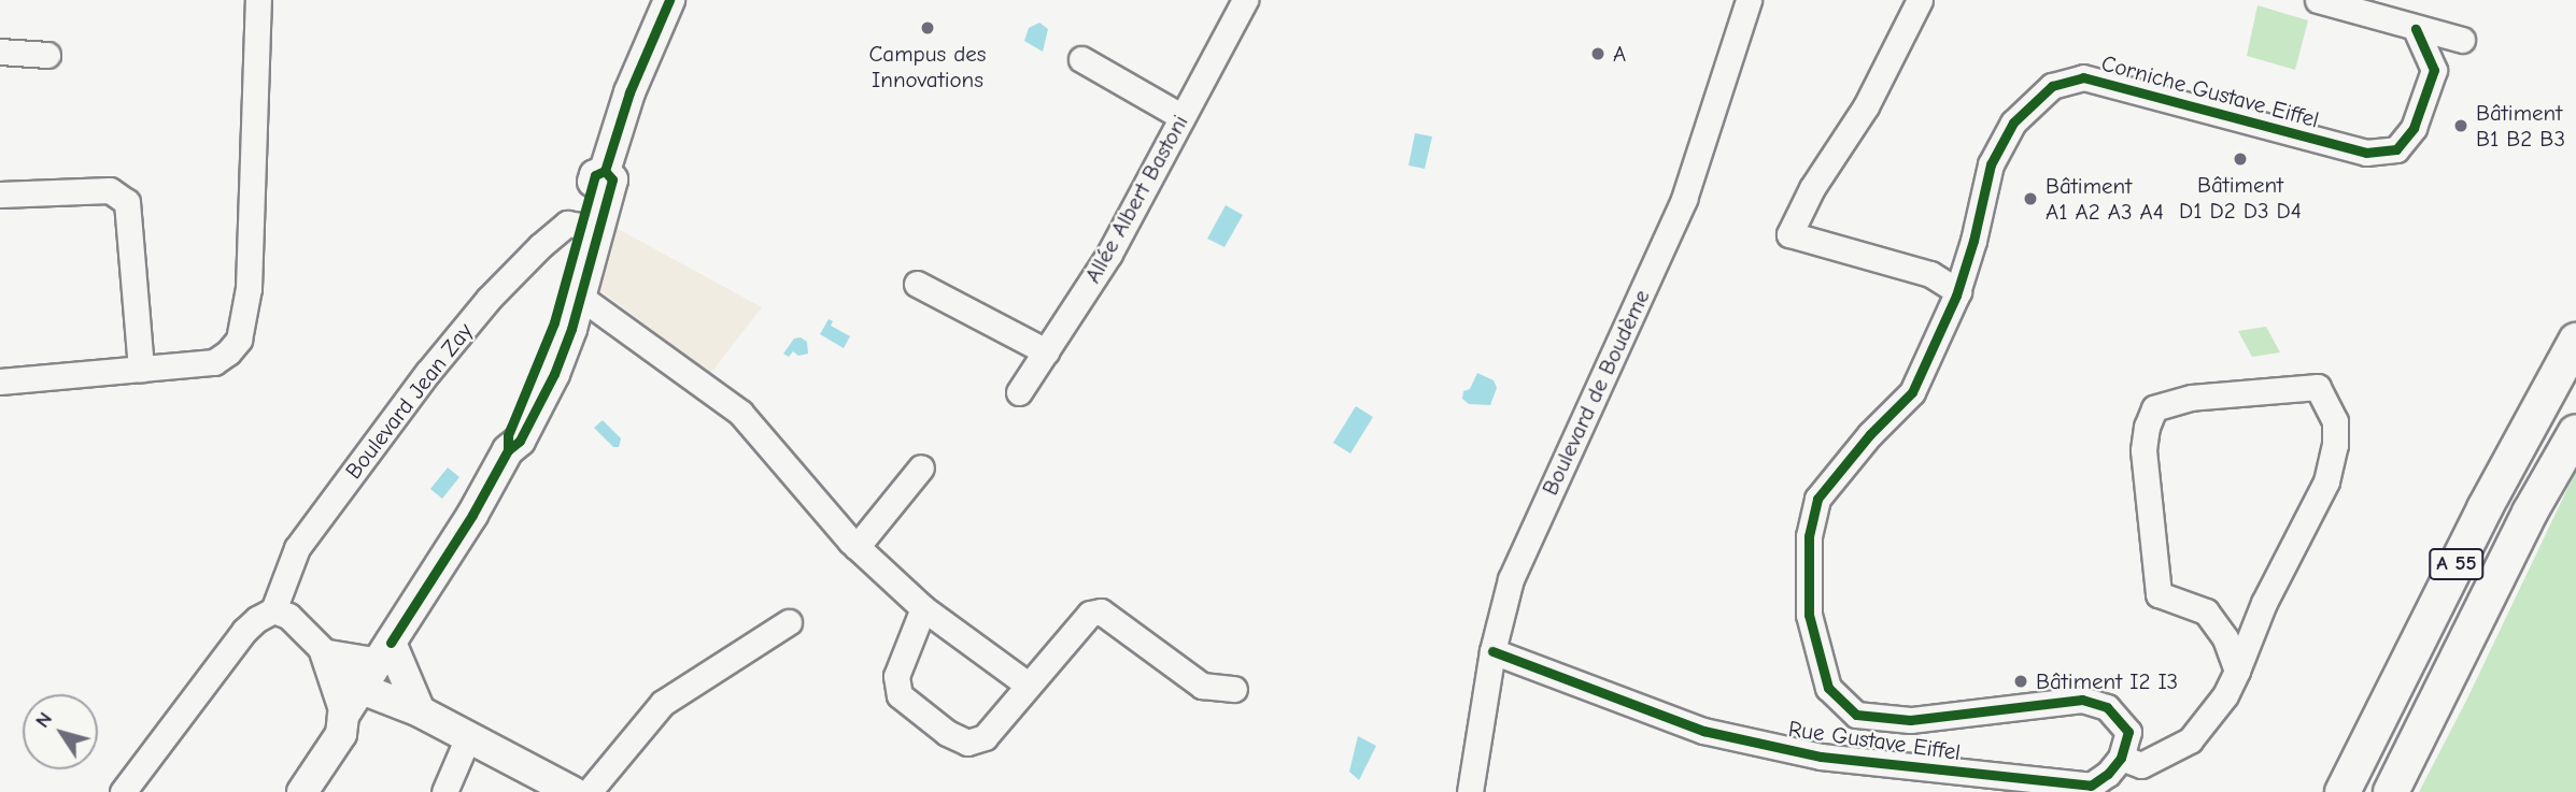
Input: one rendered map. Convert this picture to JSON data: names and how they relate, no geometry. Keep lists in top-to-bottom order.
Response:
{
  "streets": {
    "highway": ["A 55"],
    "street": [
      "Corniche Gustave Eiffel",
      "Allée Albert Bastoni",
      "Boulevard de Boudème",
      "Boulevard Jean Zay",
      "Rue Gustave Eiffel"
    ]
  },
  "crossings": [
    ["Corniche Gustave Eiffel", "Rue Gustave Eiffel"],
    ["Boulevard de Boudème", "Rue Gustave Eiffel"]
  ],
  "places": [
    "Campus des Innovations",
    "A",
    "Bâtiment B1 B2 B3",
    "Bâtiment D1 D2 D3 D4",
    "Bâtiment A1 A2 A3 A4",
    "Bâtiment I2 I3"
  ],
  "north": "top left"
}
